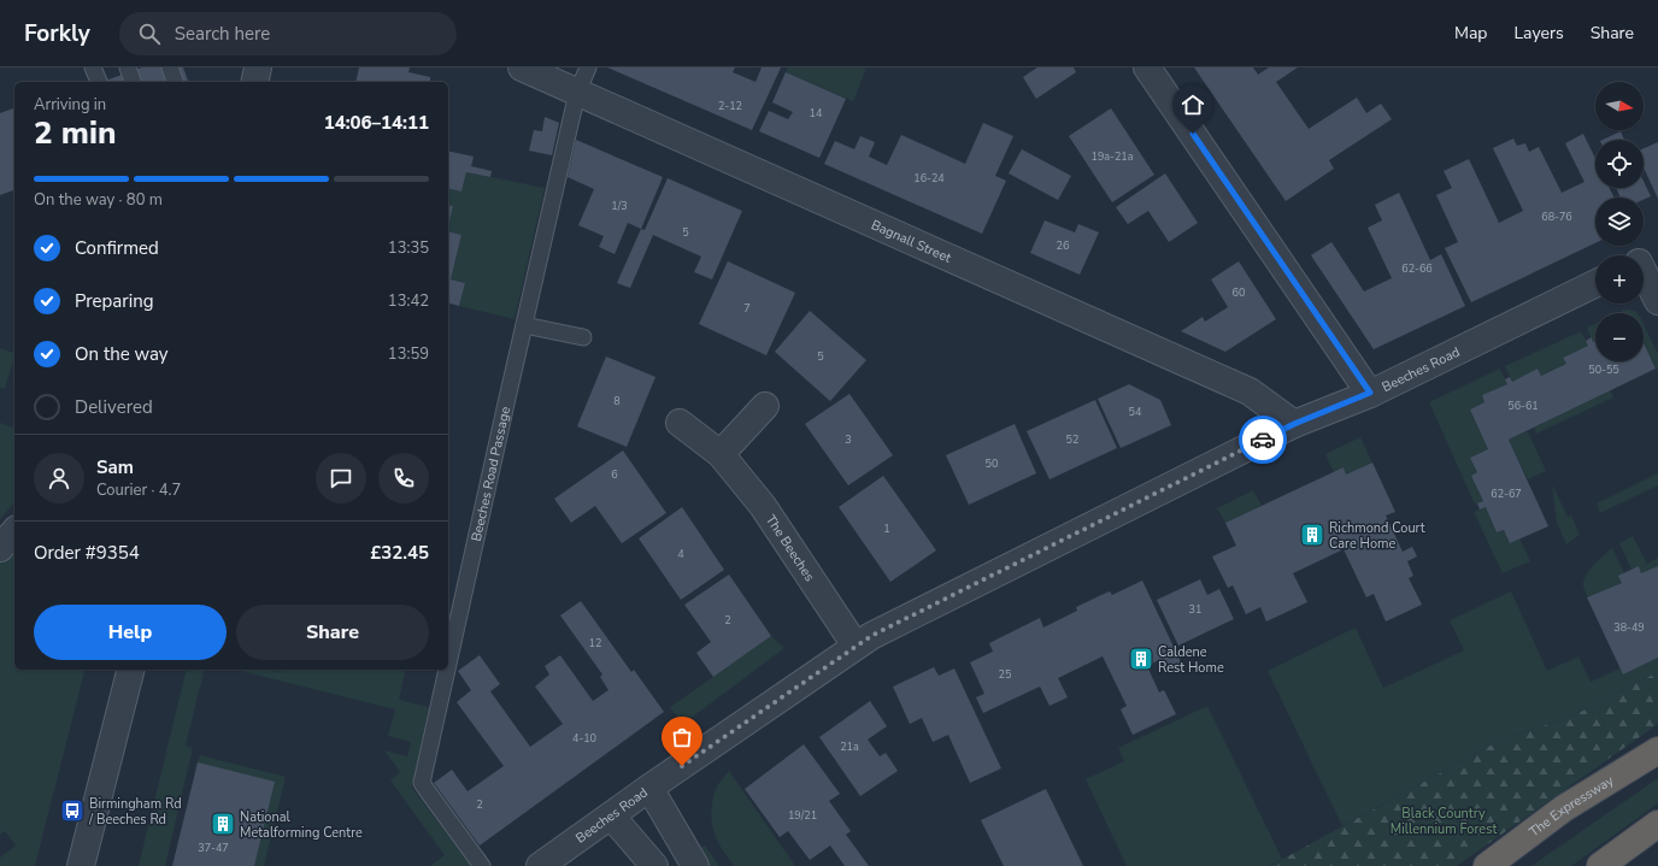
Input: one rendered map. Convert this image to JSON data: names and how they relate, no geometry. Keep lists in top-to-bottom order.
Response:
{
  "streets": {
    "highway": ["The Expressway"],
    "street": ["Bagnall Street", "Beeches Road", "The Beeches"],
    "lane": ["Beeches Road Passage"]
  },
  "crossings": [
    ["Bagnall Street", "Beeches Road"],
    ["Bagnall Street", "Beeches Road Passage"],
    ["Beeches Road", "The Beeches"]
  ],
  "parks": ["Black Country Millennium Forest"],
  "places": {
    "building": ["Richmond Court Care Home", "Caldene Rest Home", "National Metalforming Centre"],
    "bus stop": ["Birmingham Rd / Beeches Rd"]
  },
  "house_numbers": [
    "2-12",
    "14",
    "19a-21a",
    "16-24",
    "1/3",
    "68-76",
    "5",
    "26",
    "62-66",
    "60",
    "7",
    "5",
    "50-55",
    "8",
    "56-61",
    "54",
    "3",
    "52",
    "50",
    "6",
    "62-67",
    "1",
    "4",
    "31",
    "2",
    "38-49",
    "12",
    "25",
    "4-10",
    "21a",
    "2",
    "19/21",
    "37-47"
  ],
  "north": "right",
  "page": {
    "header": "Forkly",
    "search": "Search here",
    "nav": ["Map", "Layers", "Share"],
    "map_buttons": ["+", "−"],
    "heading": ["2 min", "Arriving in", "14:06–14:11"],
    "panel": [
      "Sam",
      "Courier · 4.7",
      "Order #9354",
      "£32.45"
    ],
    "bar": "On the way · 80 m",
    "list": [
      ["Confirmed", "13:35"],
      ["Preparing", "13:42"],
      ["On the way", "13:59"],
      "Delivered"
    ],
    "buttons": ["Help", "Share"]
  }
}
